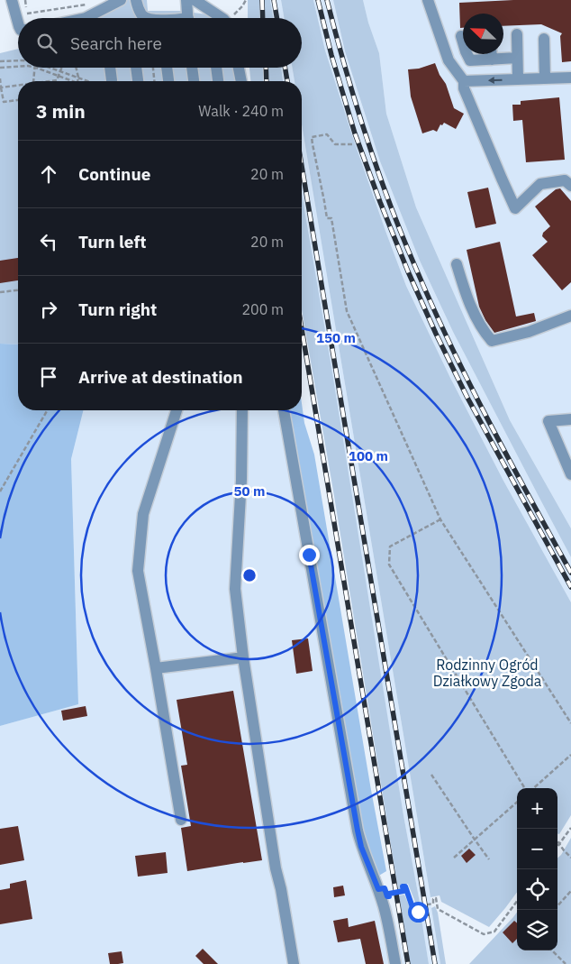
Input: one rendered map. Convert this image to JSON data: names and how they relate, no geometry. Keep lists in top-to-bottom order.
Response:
{
  "parks": ["Rodzinny Ogród Działkowy Zgoda"],
  "north": "top left",
  "page": {
    "search": "Search here",
    "heading": ["3 min", "Walk · 240 m"],
    "list": [
      ["Continue", "20 m"],
      ["Turn left", "20 m"],
      ["Turn right", "200 m"],
      "Arrive at destination"
    ],
    "map_buttons": ["+", "−"]
  },
  "rings": ["150 m", "100 m", "50 m"]
}
